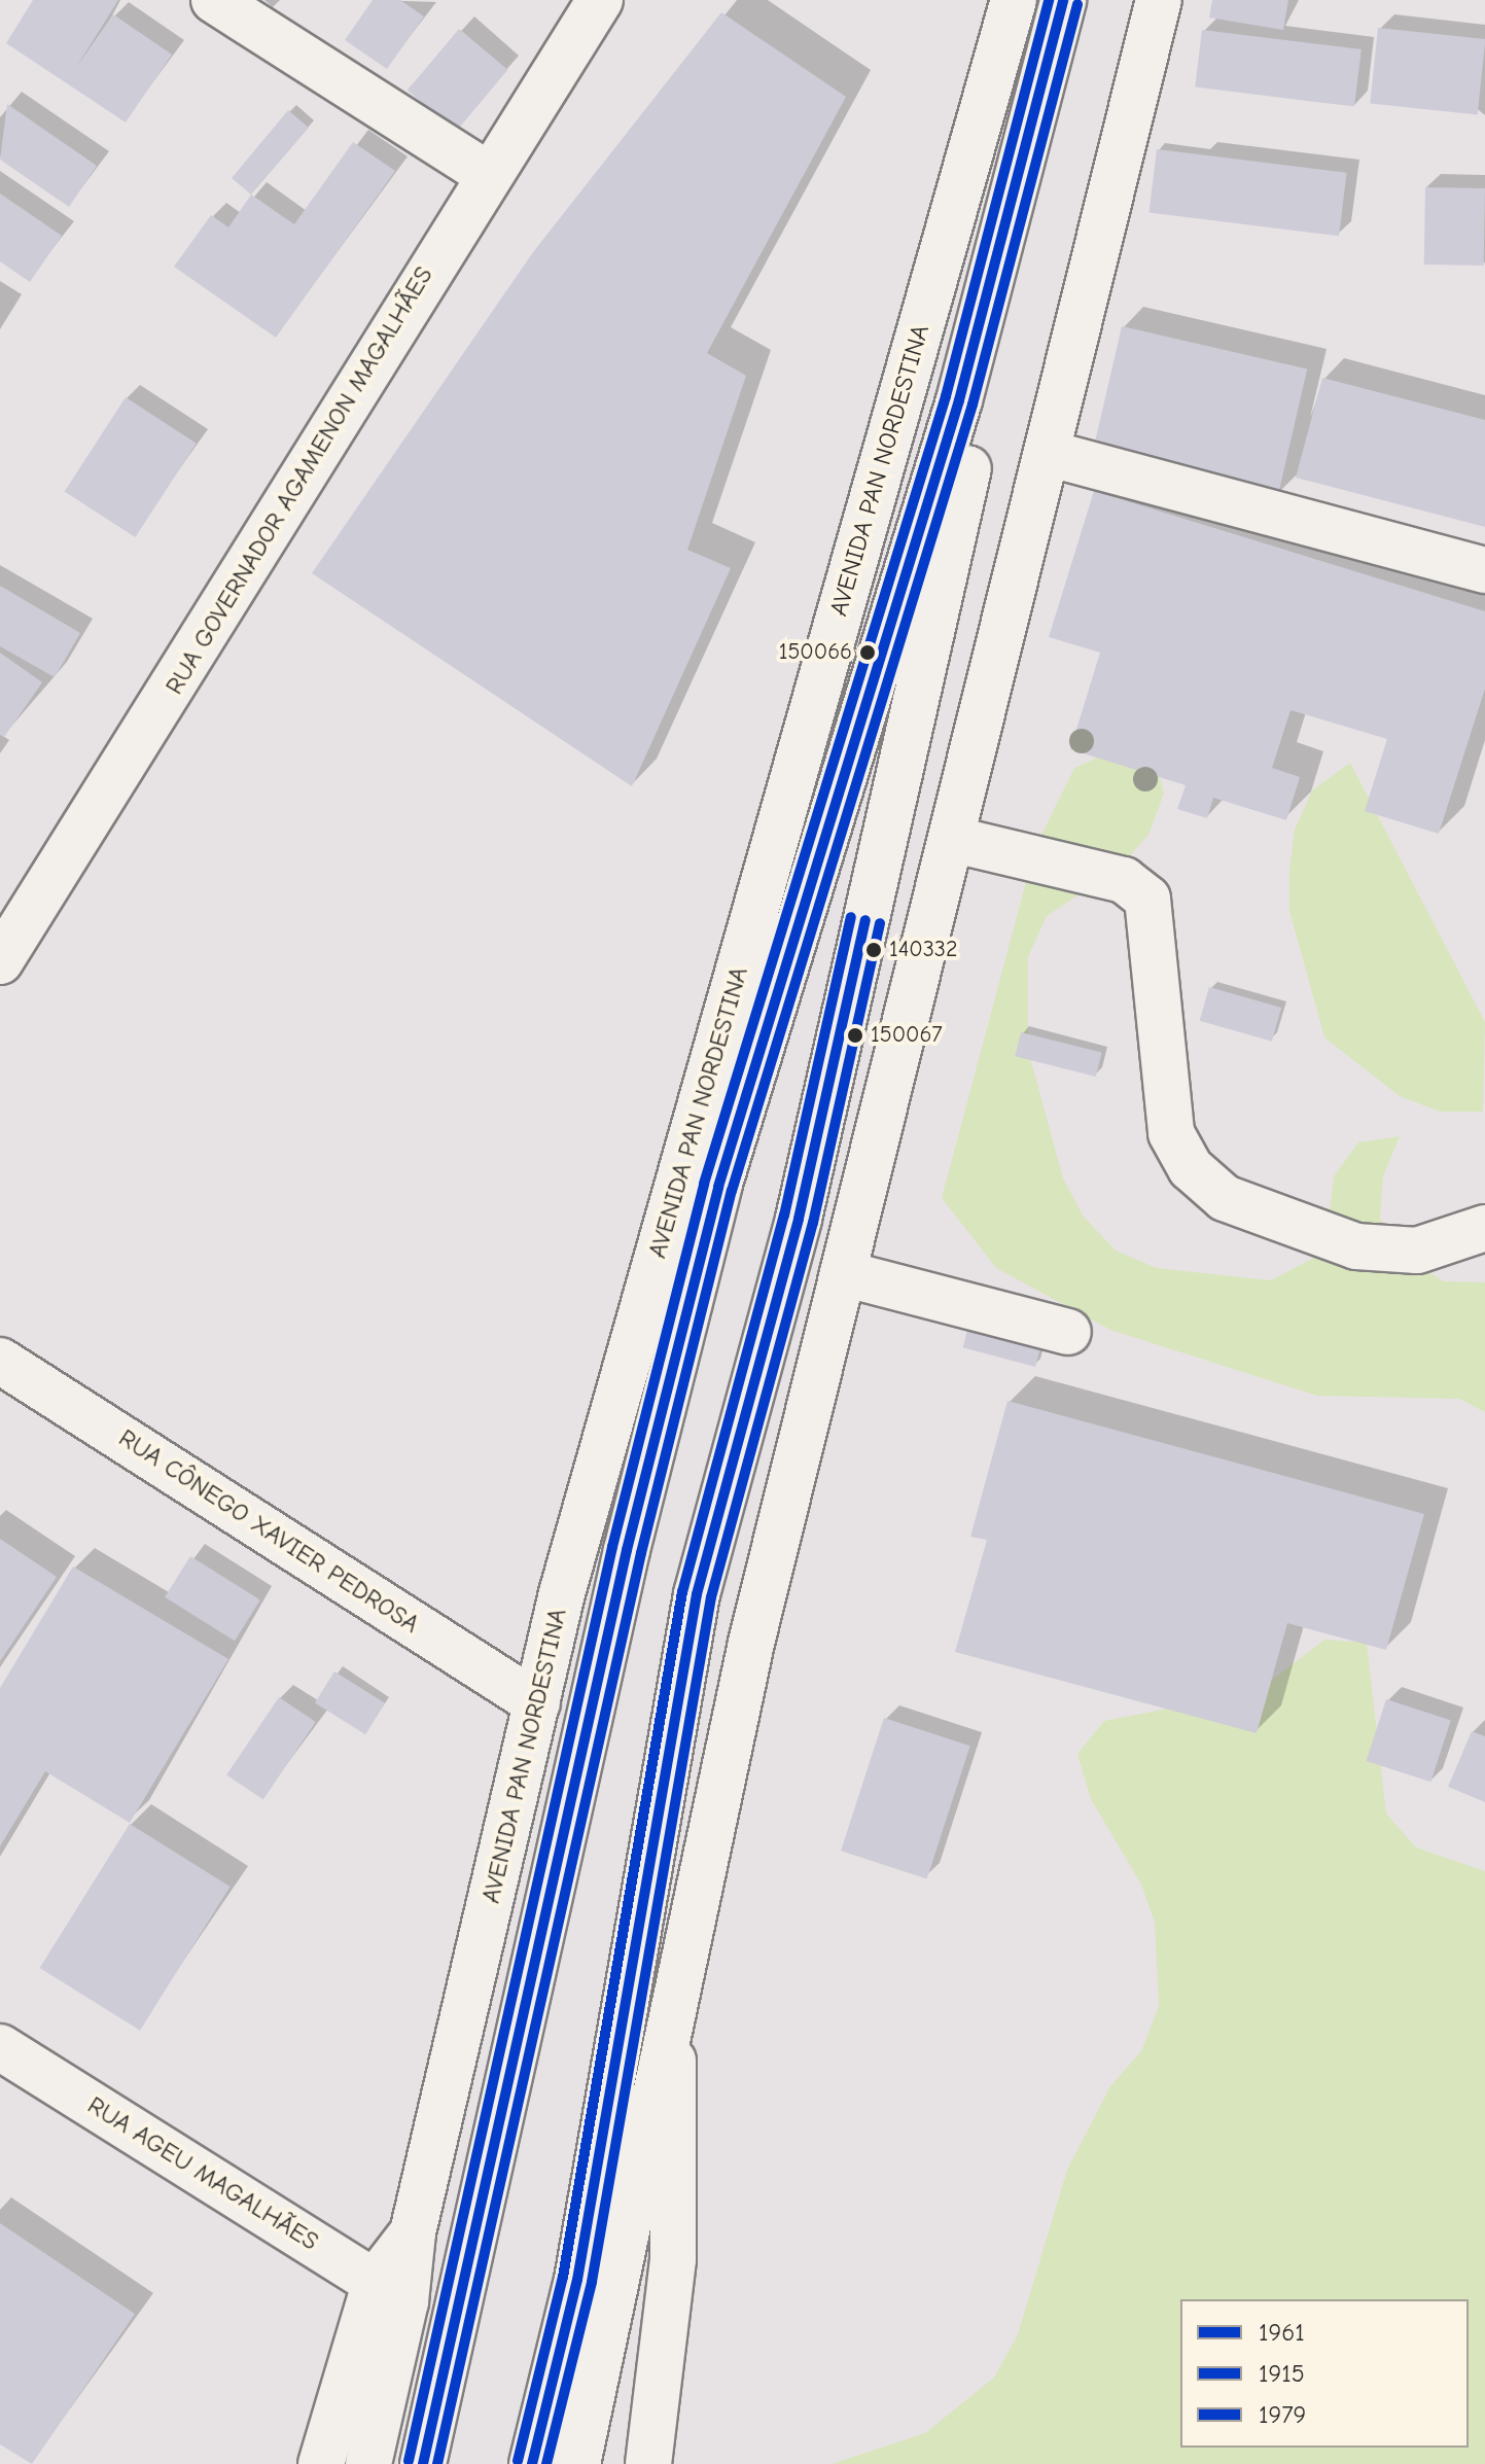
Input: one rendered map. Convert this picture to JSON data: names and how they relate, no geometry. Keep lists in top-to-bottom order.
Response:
{
  "streets": {
    "main road": [
      "AVENIDA PAN NORDESTINA",
      "RUA GOVERNADOR AGAMENON MAGALHÃES",
      "RUA CÔNEGO XAVIER PEDROSA",
      "RUA AGEU MAGALHÃES"
    ]
  },
  "crossings": [
    ["AVENIDA PAN NORDESTINA", "RUA CÔNEGO XAVIER PEDROSA"],
    ["AVENIDA PAN NORDESTINA", "RUA AGEU MAGALHÃES"]
  ],
  "places": ["150066", "140332", "150067"],
  "lines": ["transit line 1961", "transit line 1979", "transit line 1915"],
  "legend": ["1961", "1915", "1979"]
}
